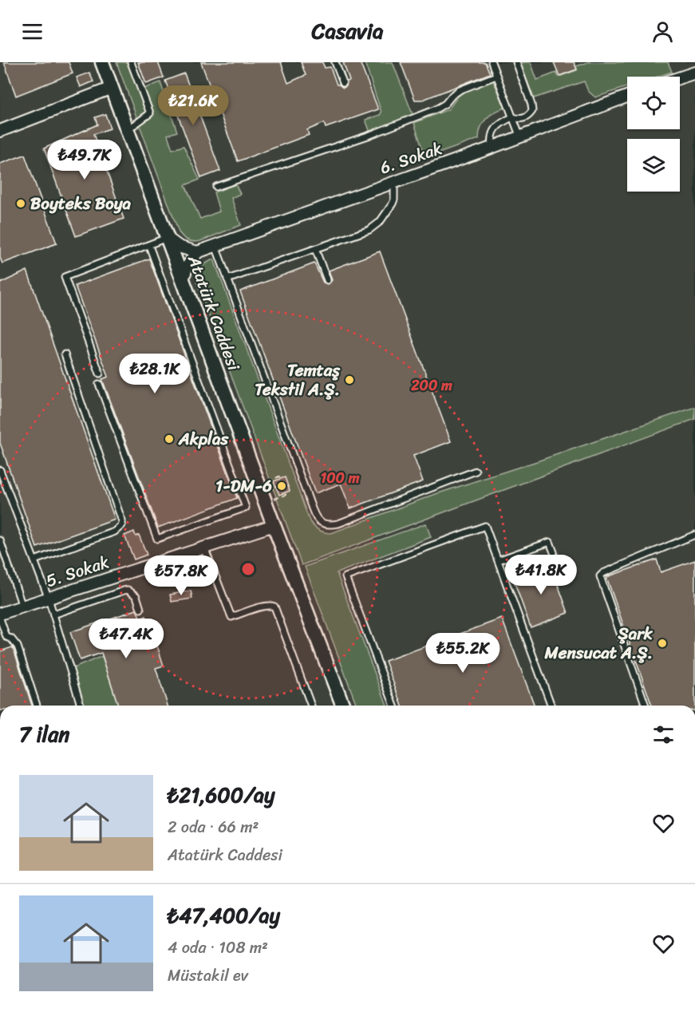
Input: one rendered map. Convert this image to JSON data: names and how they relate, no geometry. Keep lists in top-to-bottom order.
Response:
{
  "streets": {
    "street": ["6. Sokak", "Atatürk Caddesi", "5. Sokak"]
  },
  "crossings": [
    ["Atatürk Caddesi", "5. Sokak"]
  ],
  "places": [
    "Boyteks Boya",
    "Temtaş Tekstil A.Ş.",
    "Akplas",
    "1-DM-6",
    "Şark Mensucat A.Ş."
  ],
  "page": {
    "header": "Casavia",
    "price": [
      "₺21.6K",
      "₺49.7K",
      "₺28.1K",
      "₺41.8K",
      "₺57.8K",
      "₺47.4K",
      "₺55.2K"
    ],
    "heading": "7 ilan",
    "list": [
      {
        "name": "₺21,600/ay",
        "note": "2 oda · 66 m² · Atatürk Caddesi"
      },
      {
        "name": "₺47,400/ay",
        "note": "4 oda · 108 m² · Müstakil ev"
      }
    ]
  },
  "rings": ["200 m", "100 m"]
}
